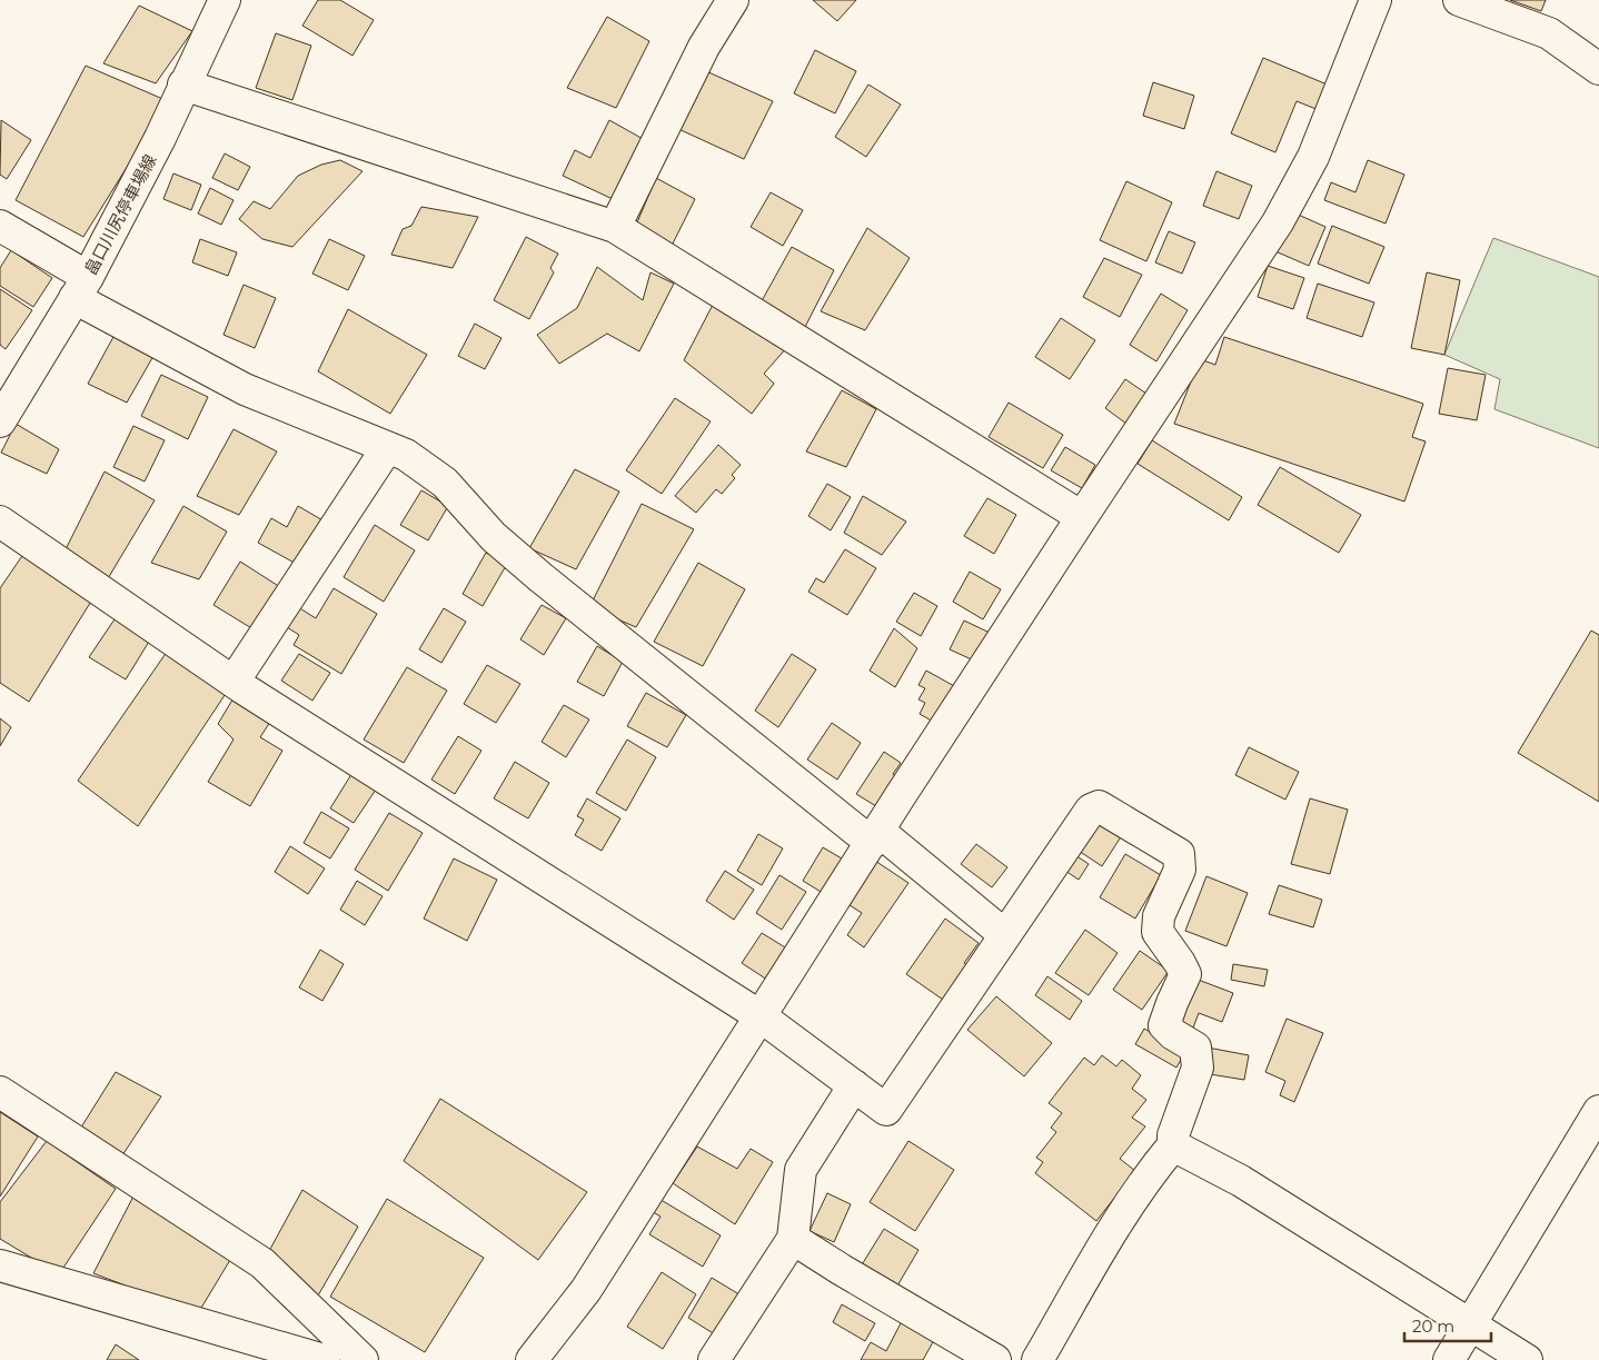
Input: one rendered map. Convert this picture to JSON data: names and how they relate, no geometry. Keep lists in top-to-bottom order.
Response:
{
  "streets": {
    "street": ["畠口川尻停車場線"]
  },
  "scale_bar": "20 m"
}
